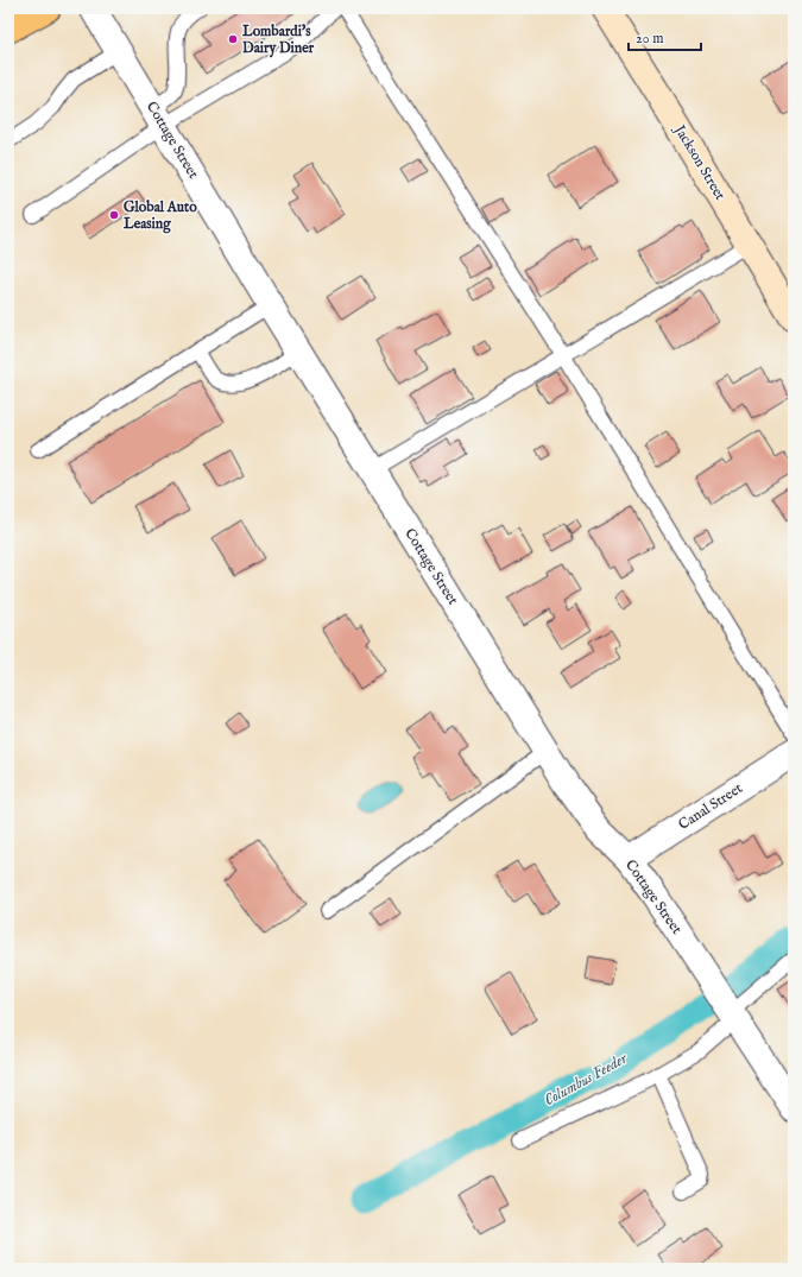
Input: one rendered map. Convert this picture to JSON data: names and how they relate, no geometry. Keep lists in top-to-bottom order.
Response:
{
  "streets": {
    "main road": ["Jackson Street"],
    "street": ["Cottage Street", "Canal Street"]
  },
  "crossings": [
    ["Cottage Street", "Canal Street"]
  ],
  "water": ["Columbus Feeder"],
  "places": ["Lombardi's Dairy Diner", "Global Auto Leasing"],
  "scale_bar": "20 m"
}
